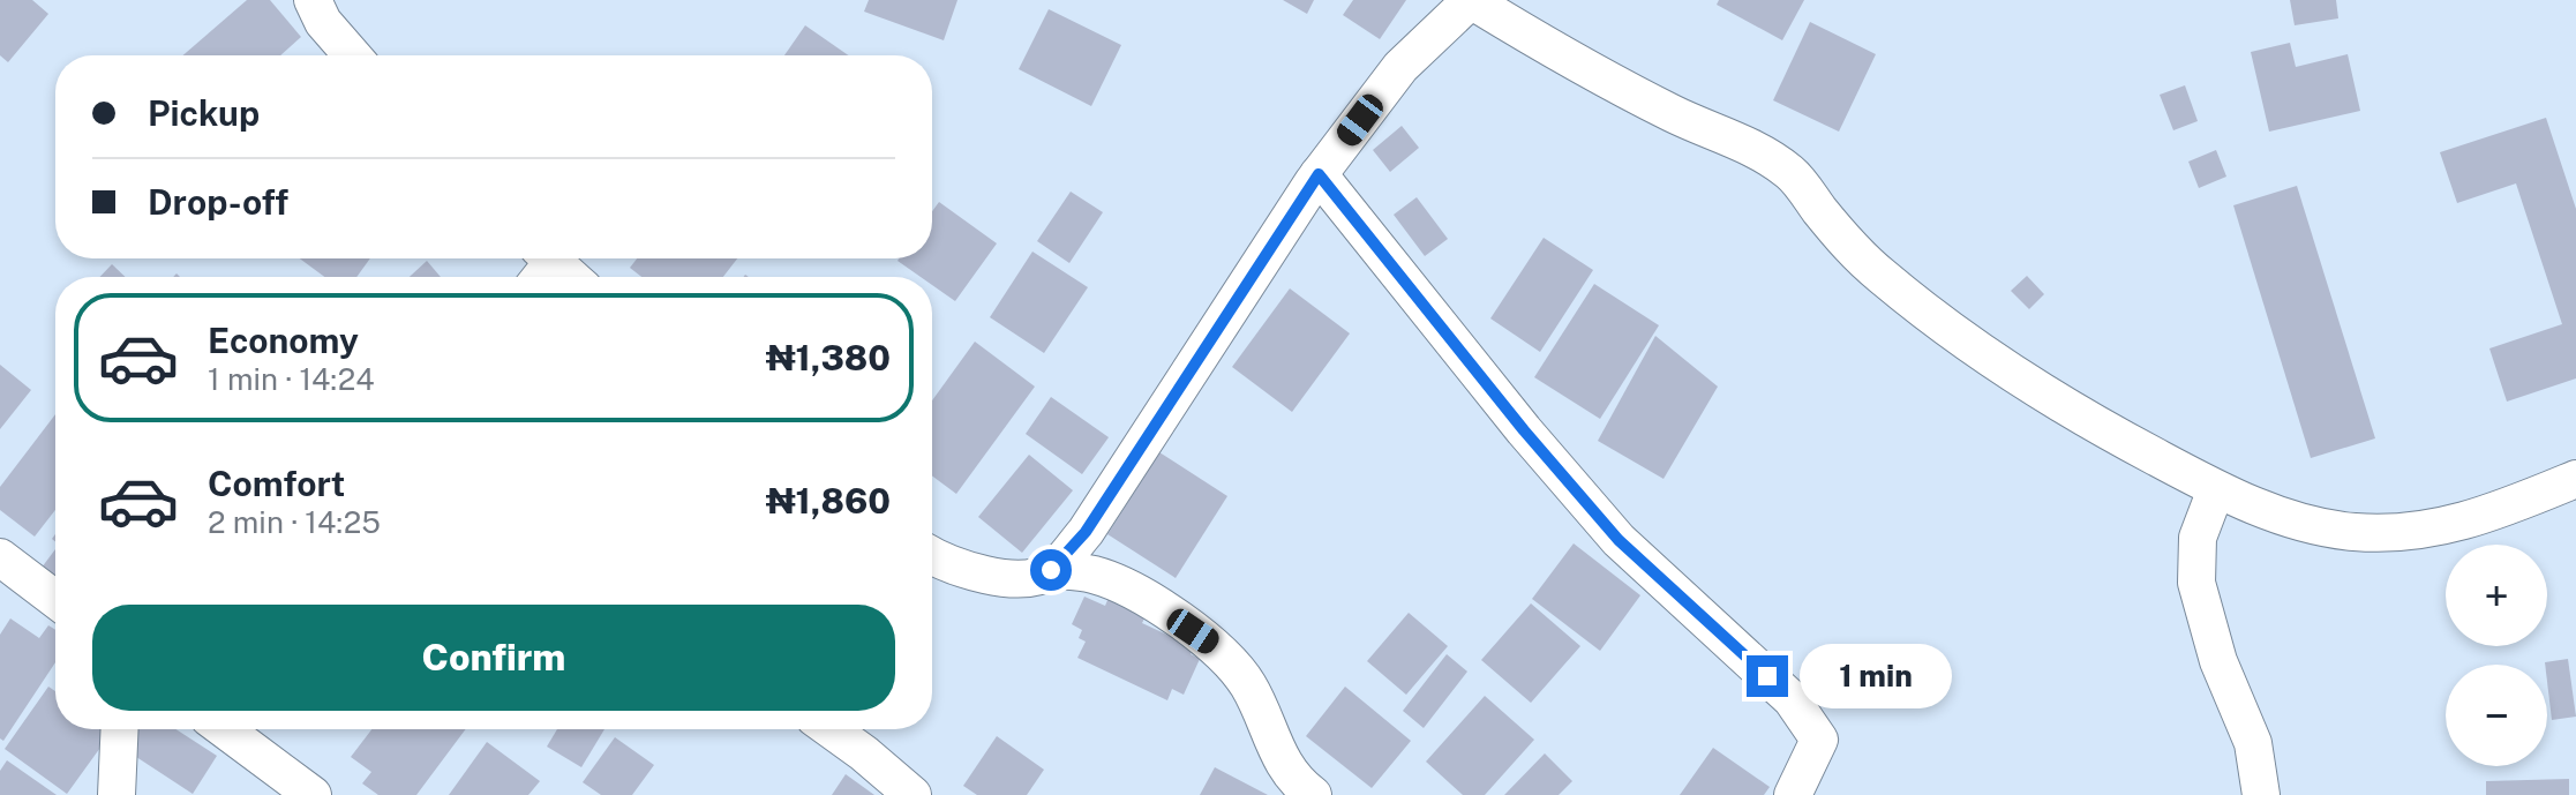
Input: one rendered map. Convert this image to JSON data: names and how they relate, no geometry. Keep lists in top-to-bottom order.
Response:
{
  "page": {
    "banner": ["Pickup", "Drop-off"],
    "list": [
      {
        "name": "Economy",
        "note": "1 min · 14:24",
        "value": "₦1,380"
      },
      {
        "name": "Comfort",
        "note": "2 min · 14:25",
        "value": "₦1,860"
      }
    ],
    "map_buttons": ["+", "−"],
    "buttons": "Confirm",
    "bubble": "1 min"
  }
}
